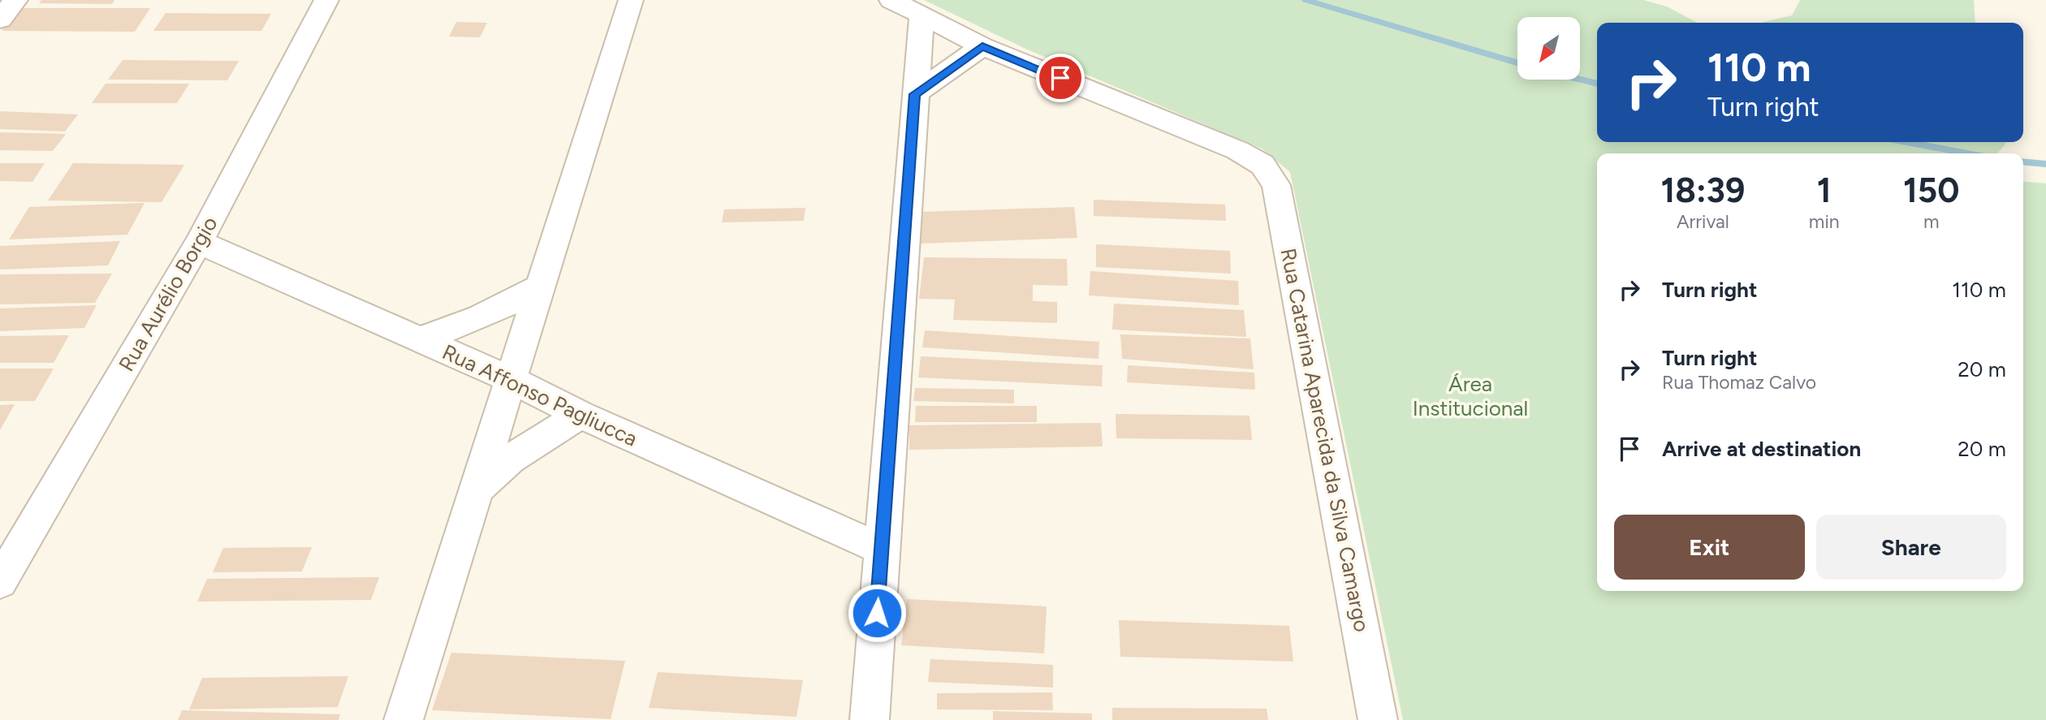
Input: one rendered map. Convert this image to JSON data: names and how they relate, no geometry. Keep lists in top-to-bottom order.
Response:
{
  "streets": {
    "street": ["Rua Aurélio Borgio", "Rua Affonso Pagliucca", "Rua Catarina Aparecida da Silva Camargo"]
  },
  "crossings": [
    ["Rua Aurélio Borgio", "Rua Affonso Pagliucca"]
  ],
  "parks": ["Área Institucional"],
  "north": "bottom left",
  "page": {
    "turn": ["110 m", "Turn right"],
    "eta": [
      "18:39",
      "Arrival",
      "1",
      "min",
      "150",
      "m"
    ],
    "list": [
      {
        "name": "Turn right",
        "value": "110 m"
      },
      {
        "name": "Turn right",
        "note": "Rua Thomaz Calvo",
        "value": "20 m"
      },
      {
        "name": "Arrive at destination",
        "value": "20 m"
      }
    ],
    "buttons": ["Exit", "Share"]
  }
}
